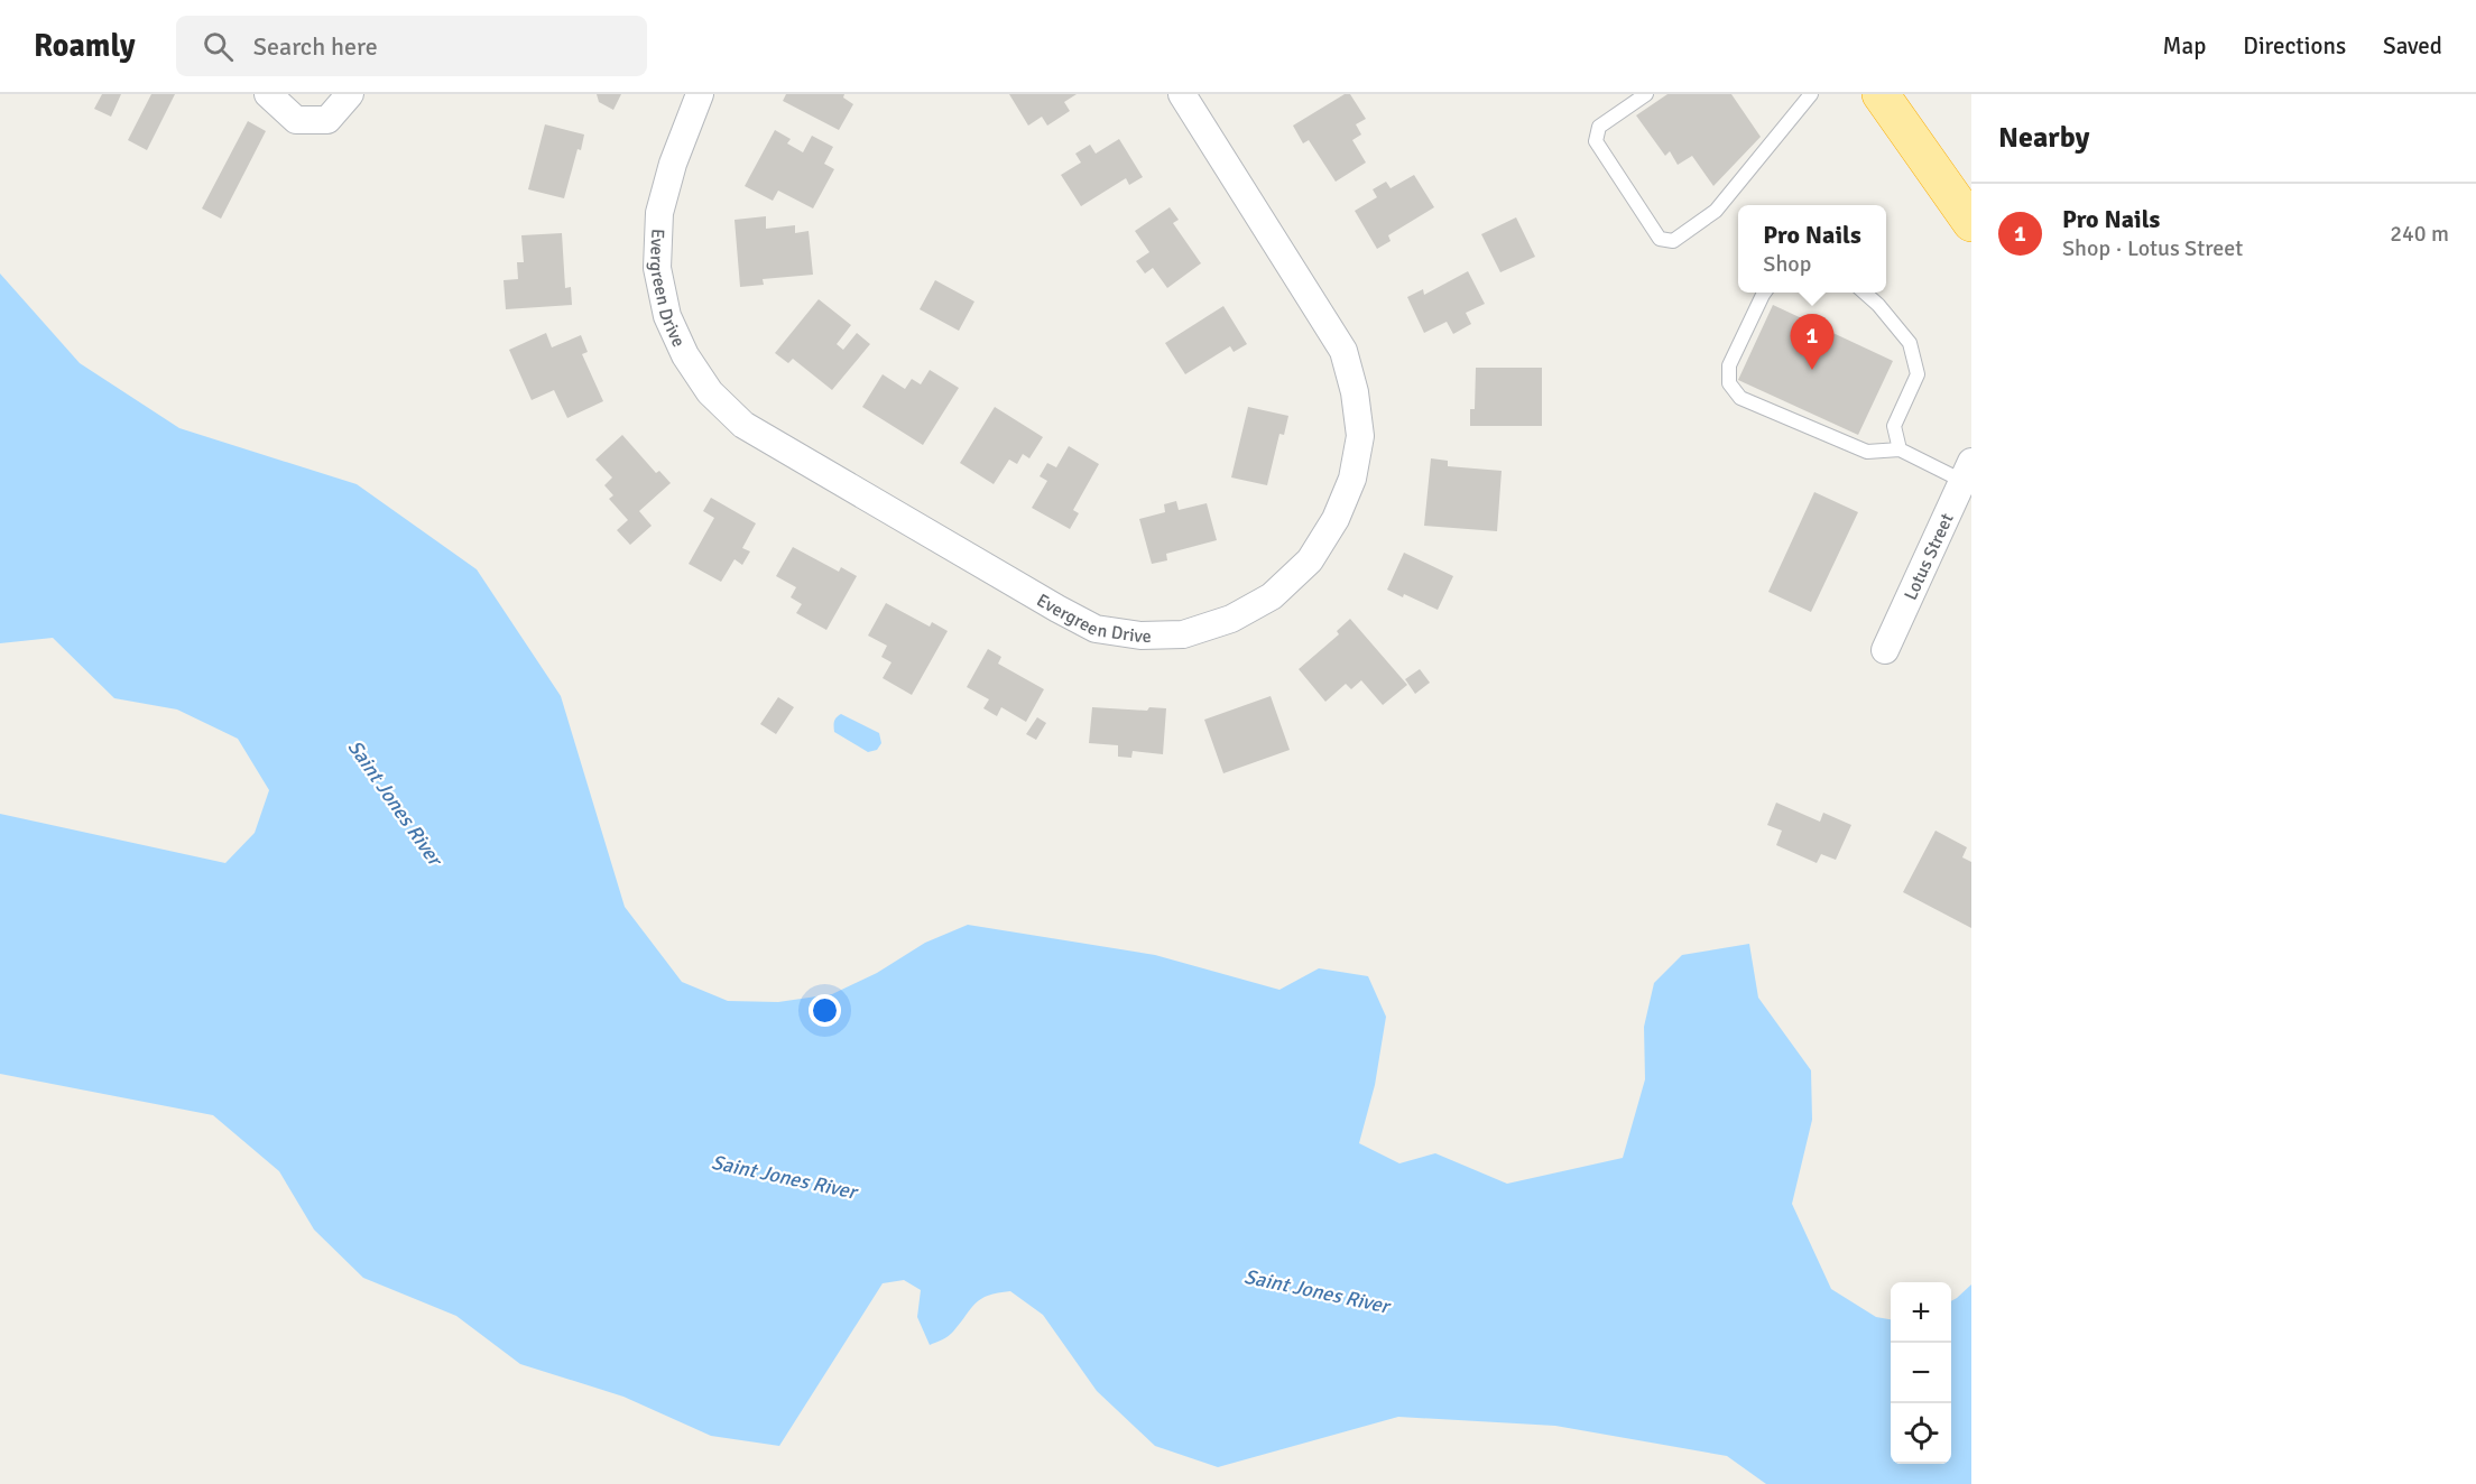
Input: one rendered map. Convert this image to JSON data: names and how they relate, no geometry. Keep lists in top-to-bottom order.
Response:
{
  "streets": {
    "street": ["Evergreen Drive", "Lotus Street"]
  },
  "water": ["Saint Jones River"],
  "page": {
    "header": "Roamly",
    "search": "Search here",
    "nav": ["Map", "Directions", "Saved"],
    "heading": "Nearby",
    "list": [
      {
        "mark": "1",
        "name": "Pro Nails",
        "note": "Shop · Lotus Street",
        "value": "240 m"
      }
    ],
    "popup": ["Pro Nails", "Shop"],
    "pins": "1",
    "map_buttons": ["+", "−"]
  }
}
